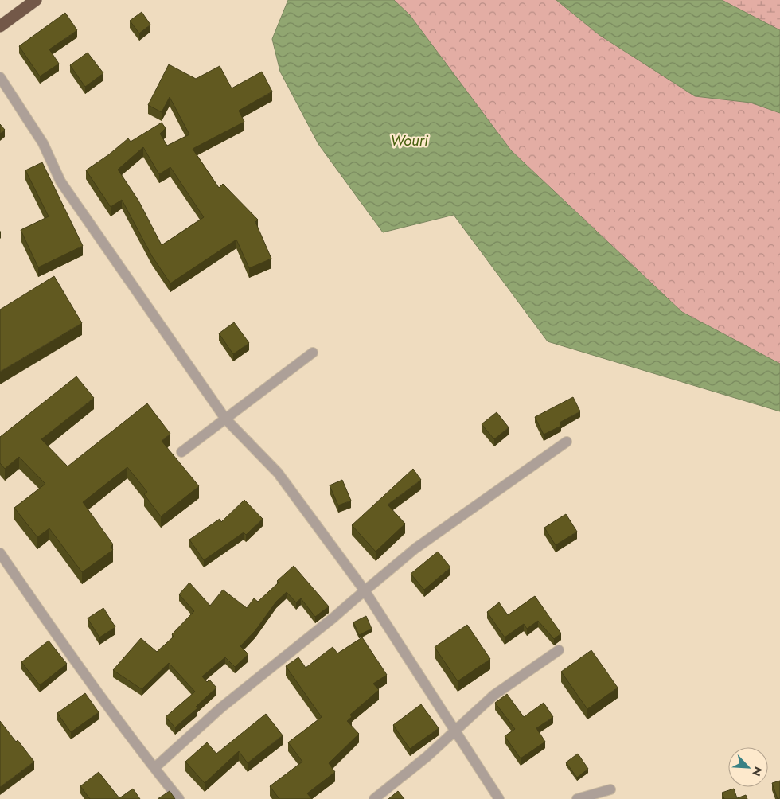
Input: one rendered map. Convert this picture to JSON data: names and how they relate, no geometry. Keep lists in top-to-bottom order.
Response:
{
  "water": ["Wouri"],
  "north": "bottom right"
}
